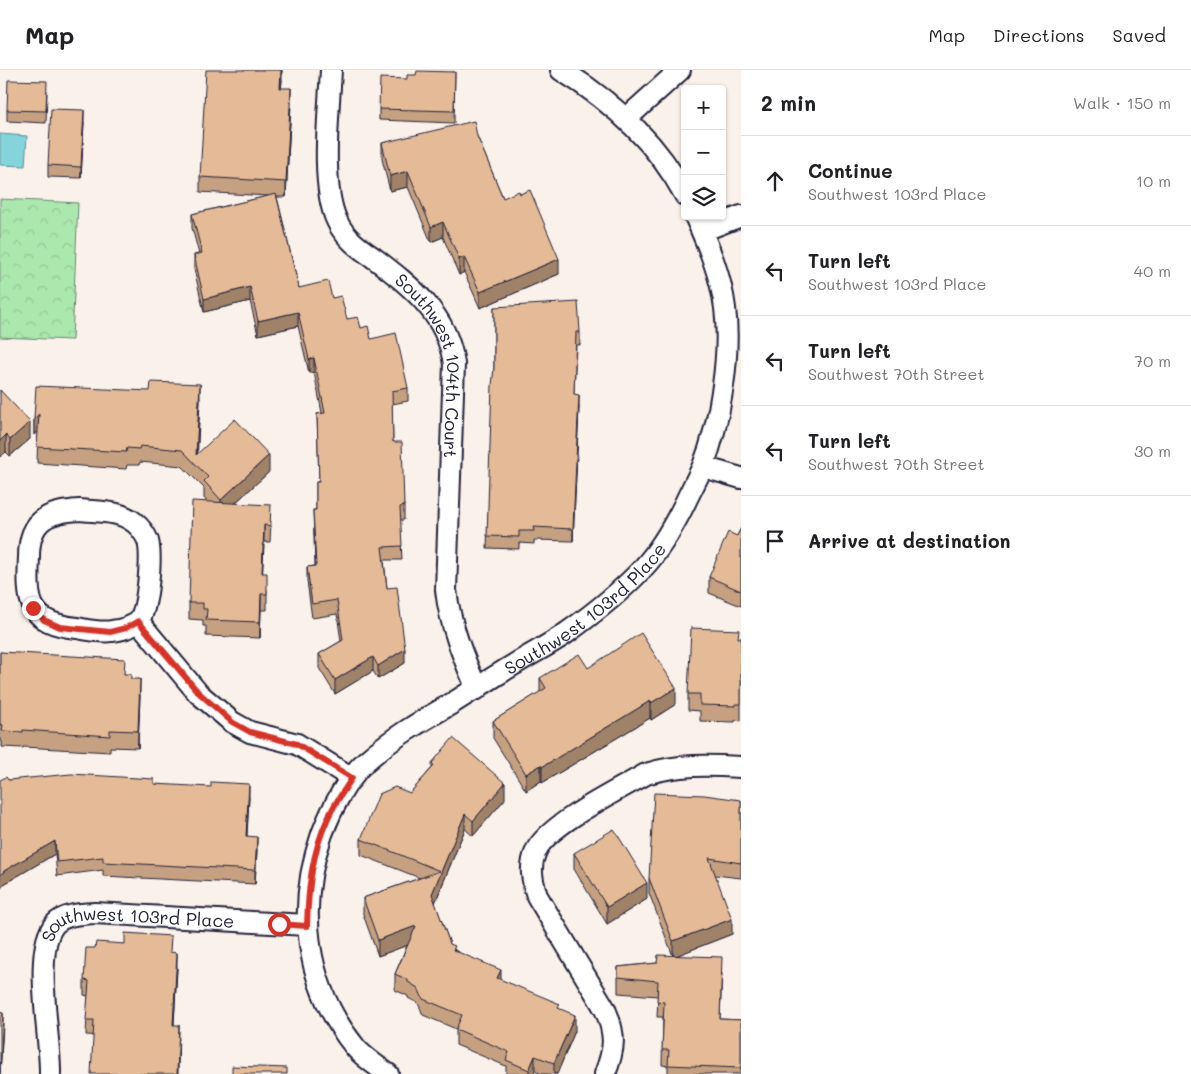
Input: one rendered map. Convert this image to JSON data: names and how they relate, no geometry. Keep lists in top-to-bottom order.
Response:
{
  "streets": {
    "street": ["Southwest 104th Court", "Southwest 103rd Place"]
  },
  "crossings": [
    ["Southwest 104th Court", "Southwest 103rd Place"]
  ],
  "page": {
    "header": "Map",
    "nav": ["Map", "Directions", "Saved"],
    "heading": ["2 min", "Walk · 150 m"],
    "map_buttons": ["+", "−"],
    "list": [
      ["Continue", "Southwest 103rd Place", "10 m"],
      ["Turn left", "Southwest 103rd Place", "40 m"],
      ["Turn left", "Southwest 70th Street", "70 m"],
      ["Turn left", "Southwest 70th Street", "30 m"],
      "Arrive at destination"
    ]
  }
}
